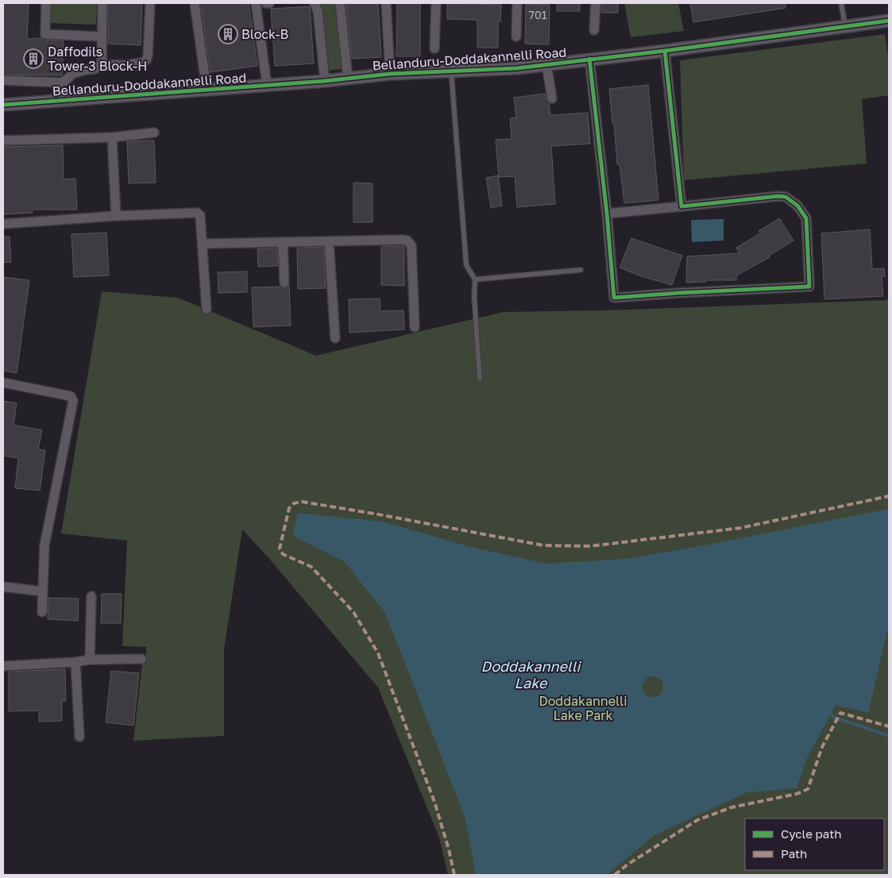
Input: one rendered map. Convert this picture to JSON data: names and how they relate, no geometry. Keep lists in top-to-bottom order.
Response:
{
  "streets": {
    "street": ["Bellanduru-Doddakannelli Road"]
  },
  "water": ["Doddakannelli Lake"],
  "parks": ["Doddakannelli Lake Park"],
  "places": {
    "building": ["Block-B", "Daffodils Tower-3 Block-H"]
  },
  "house_numbers": ["701"],
  "legend": ["Cycle path", "Path"]
}
